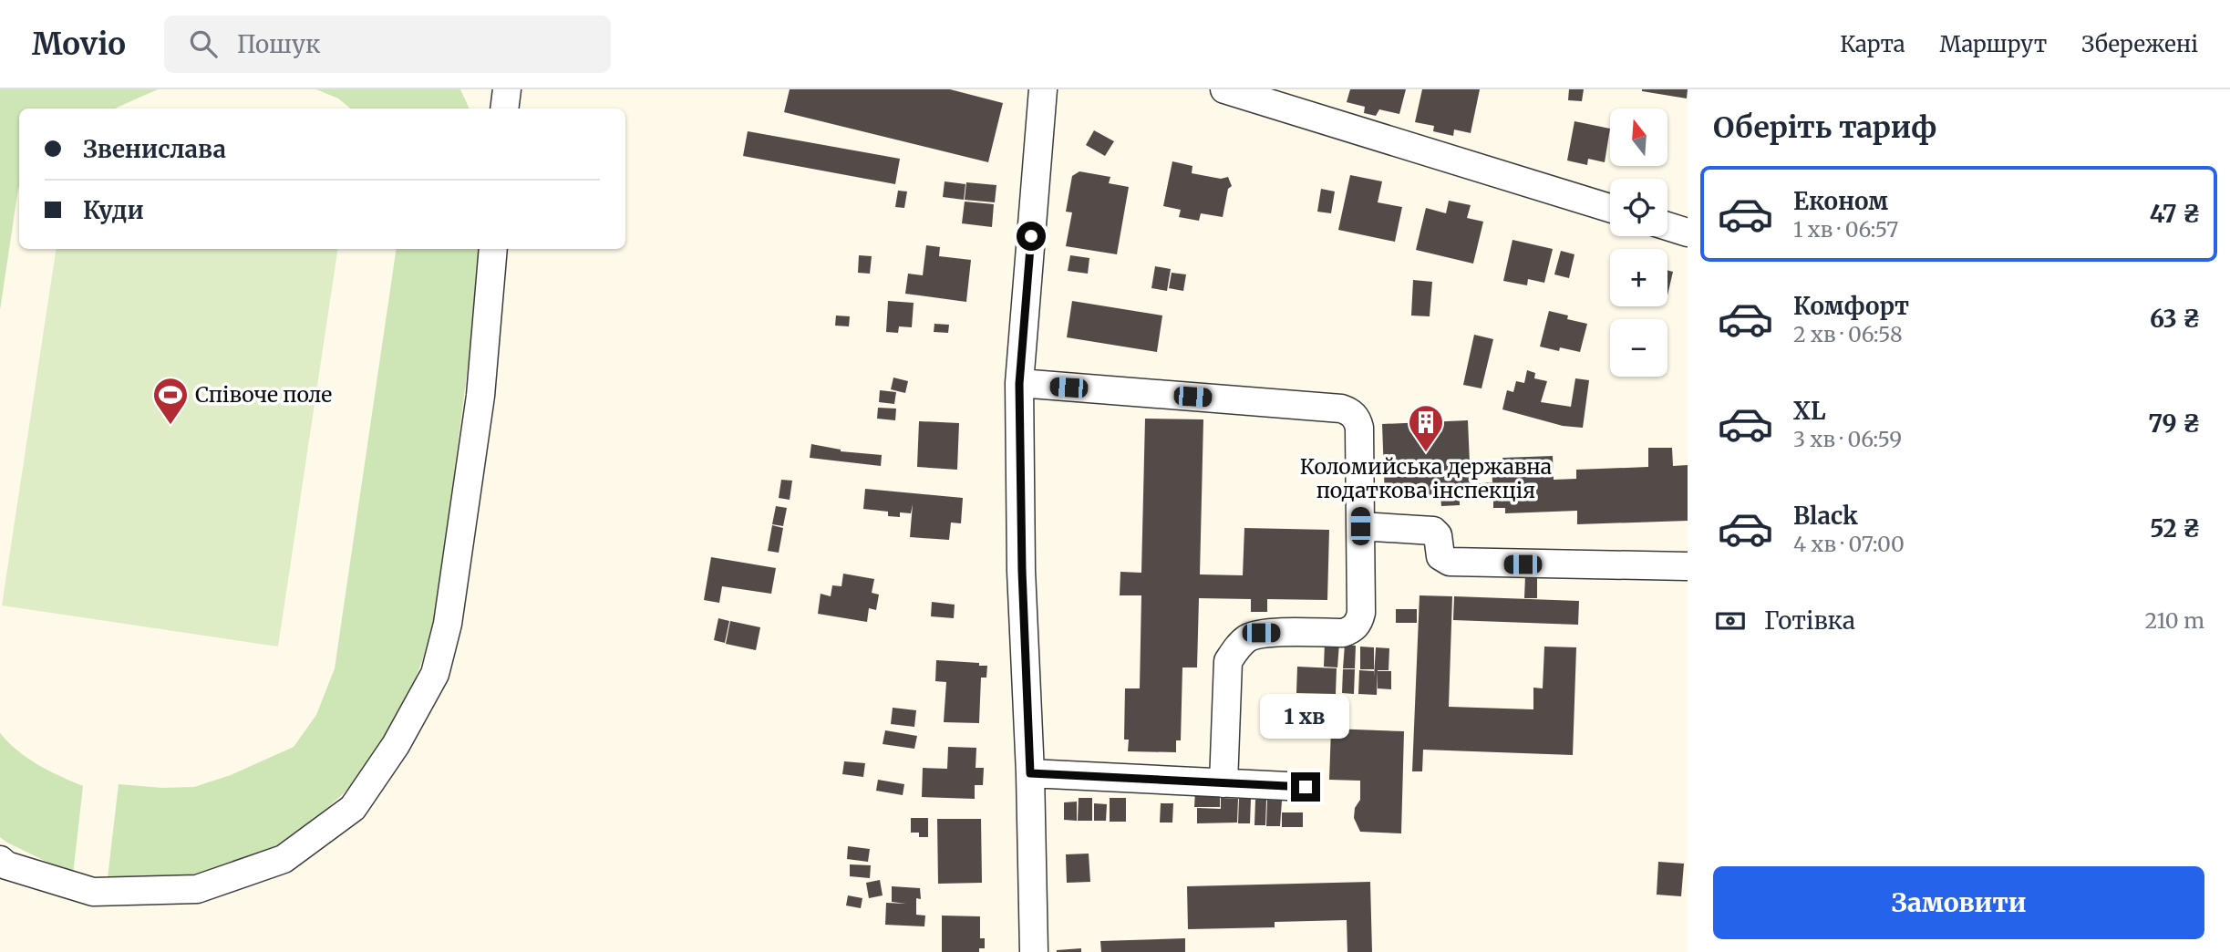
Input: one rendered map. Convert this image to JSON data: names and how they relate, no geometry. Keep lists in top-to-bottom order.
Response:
{
  "places": {
    "sports": ["Співоче поле"],
    "building": ["Коломийська державна податкова інспекція"]
  },
  "north": "top",
  "page": {
    "header": "Movio",
    "search": "Пошук",
    "nav": ["Карта", "Маршрут", "Збережені"],
    "heading": "Оберіть тариф",
    "map_buttons": ["+", "−"],
    "banner": ["Звенислава", "Куди"],
    "list": [
      {
        "name": "Економ",
        "note": "1 хв · 06:57",
        "value": "47 ₴"
      },
      {
        "name": "Комфорт",
        "note": "2 хв · 06:58",
        "value": "63 ₴"
      },
      {
        "name": "XL",
        "note": "3 хв · 06:59",
        "value": "79 ₴"
      },
      {
        "name": "Black",
        "note": "4 хв · 07:00",
        "value": "52 ₴"
      }
    ],
    "pay": ["Готівка", "210 m"],
    "bubble": "1 хв",
    "buttons": "Замовити"
  }
}
